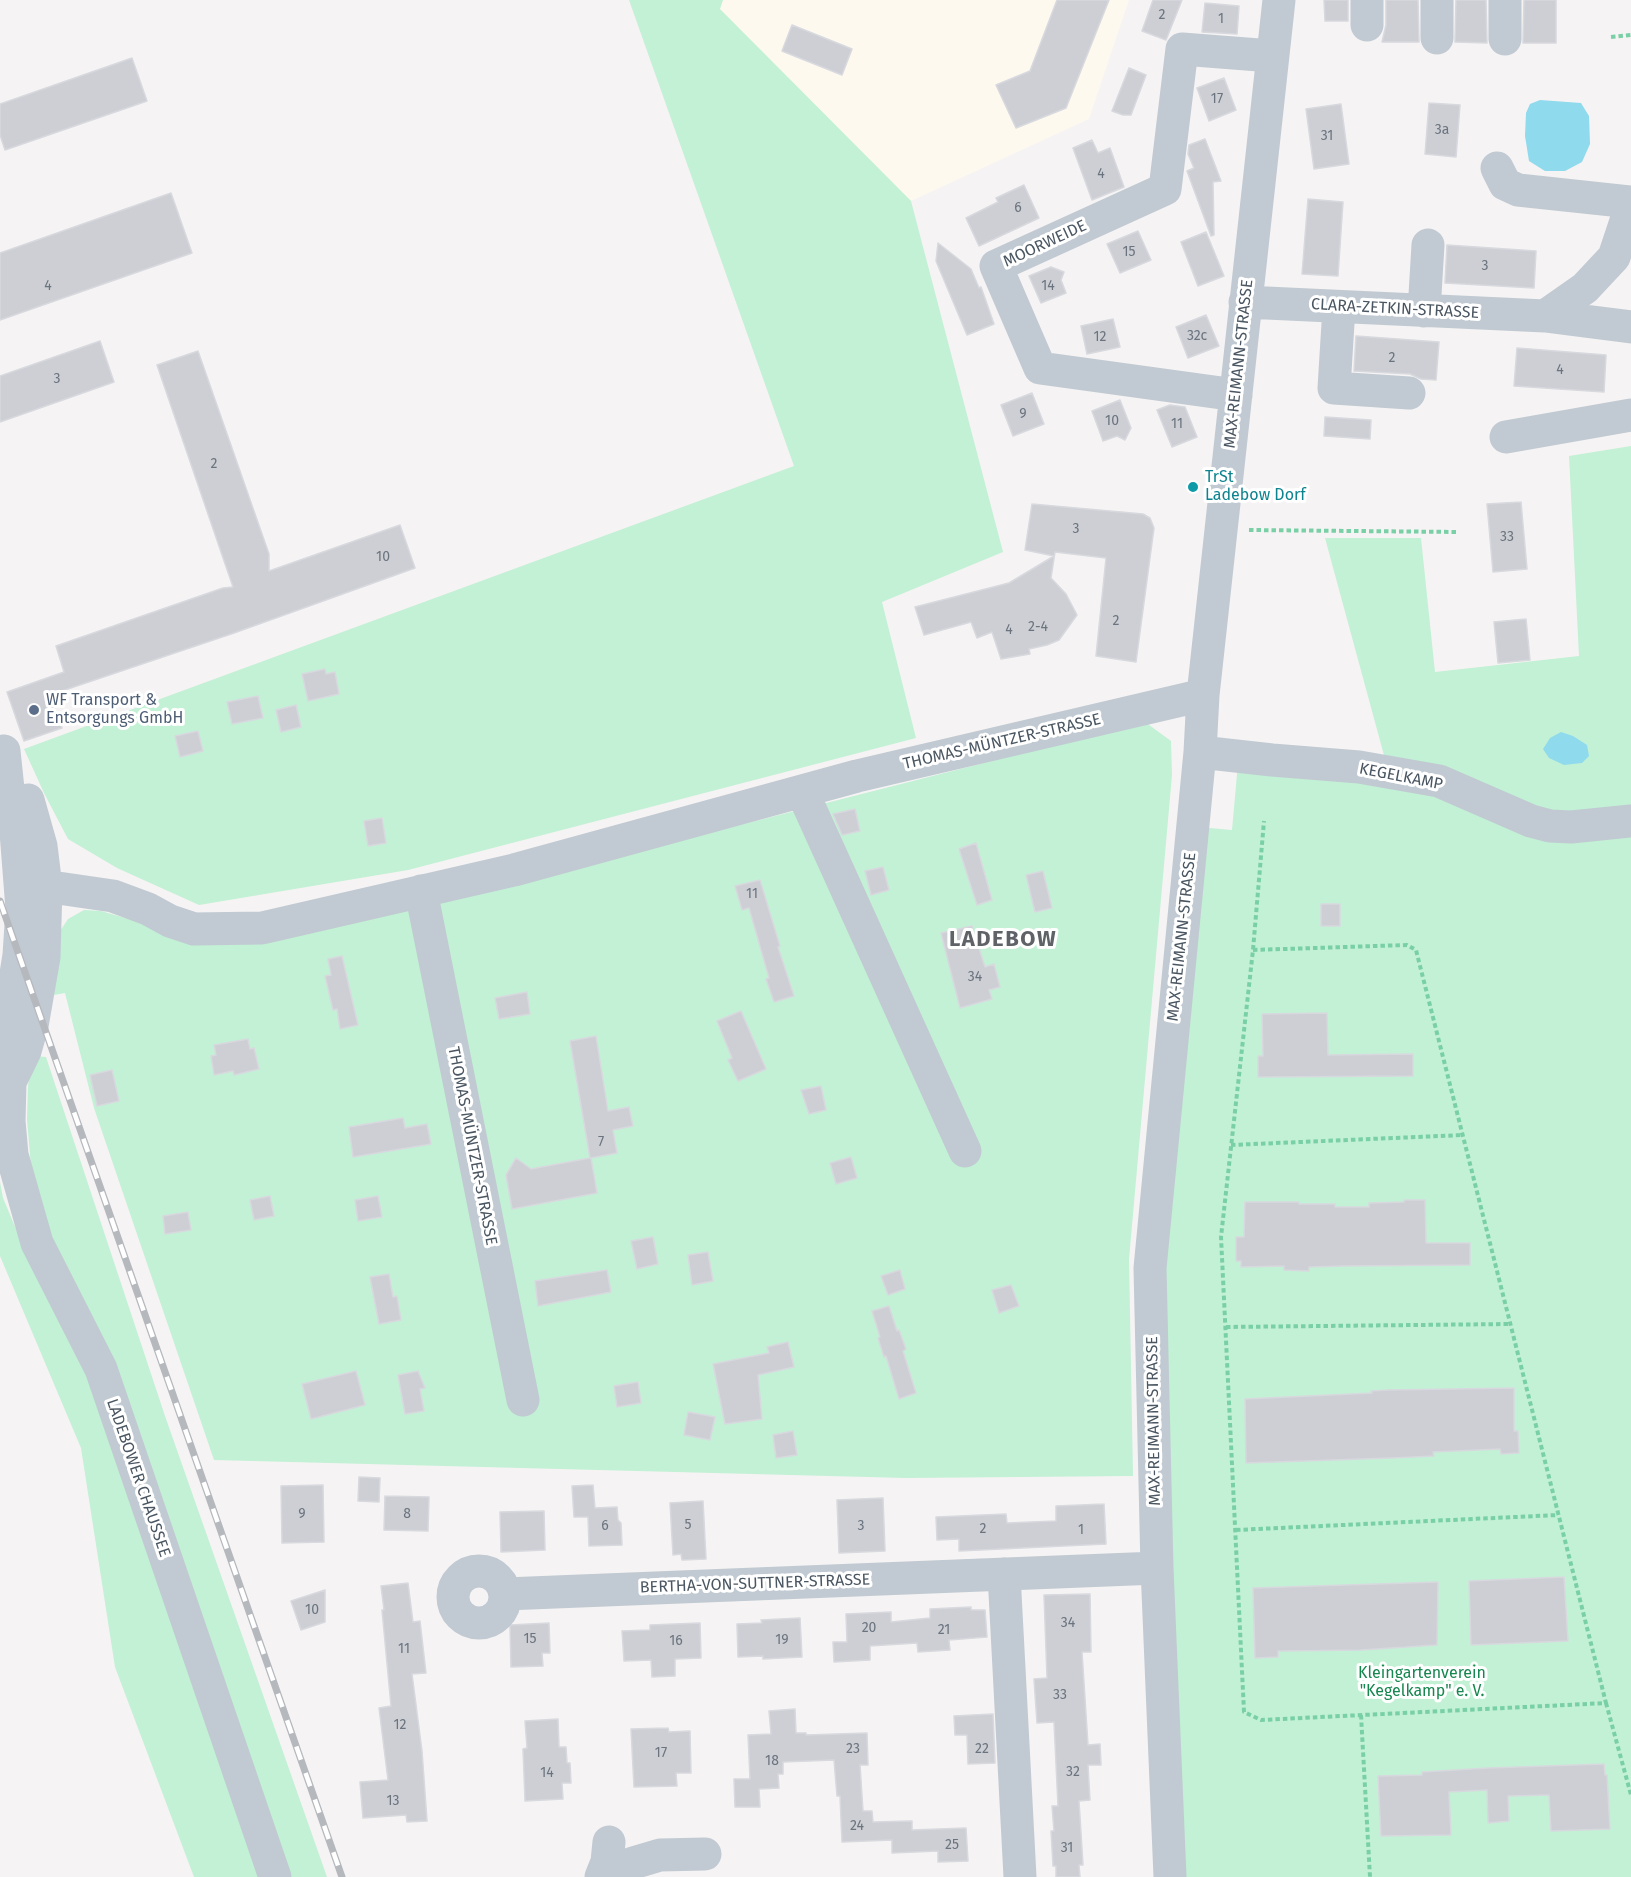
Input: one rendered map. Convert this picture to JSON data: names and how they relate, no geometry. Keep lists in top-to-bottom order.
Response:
{
  "streets": {
    "street": [
      "MOORWEIDE",
      "CLARA-ZETKIN-STRASSE",
      "MAX-REIMANN-STRASSE",
      "THOMAS-MÜNTZER-STRASSE",
      "KEGELKAMP",
      "LADEBOWER CHAUSSEE",
      "BERTHA-VON-SUTTNER-STRASSE"
    ]
  },
  "crossings": [
    ["MOORWEIDE", "MAX-REIMANN-STRASSE"],
    ["CLARA-ZETKIN-STRASSE", "MAX-REIMANN-STRASSE"],
    ["MAX-REIMANN-STRASSE", "THOMAS-MÜNTZER-STRASSE"],
    ["MAX-REIMANN-STRASSE", "KEGELKAMP"],
    ["MAX-REIMANN-STRASSE", "BERTHA-VON-SUTTNER-STRASSE"],
    ["THOMAS-MÜNTZER-STRASSE", "LADEBOWER CHAUSSEE"]
  ],
  "districts": ["LADEBOW"],
  "parks": ["Kleingartenverein \"Kegelkamp\" e. V."],
  "places": ["TrSt Ladebow Dorf", "WF Transport & Entsorgungs GmbH"],
  "house_numbers": [
    "2",
    "1",
    "17",
    "3a",
    "31",
    "4",
    "6",
    "15",
    "3",
    "4",
    "14",
    "32c",
    "12",
    "2",
    "4",
    "3",
    "9",
    "10",
    "11",
    "2",
    "3",
    "33",
    "10",
    "2",
    "2-4",
    "4",
    "11",
    "34",
    "7",
    "9",
    "8",
    "5",
    "6",
    "3",
    "2",
    "1",
    "10",
    "34",
    "20",
    "21",
    "15",
    "19",
    "16",
    "11",
    "33",
    "12",
    "23",
    "22",
    "17",
    "18",
    "32",
    "14",
    "13",
    "24",
    "25",
    "31"
  ]
}
